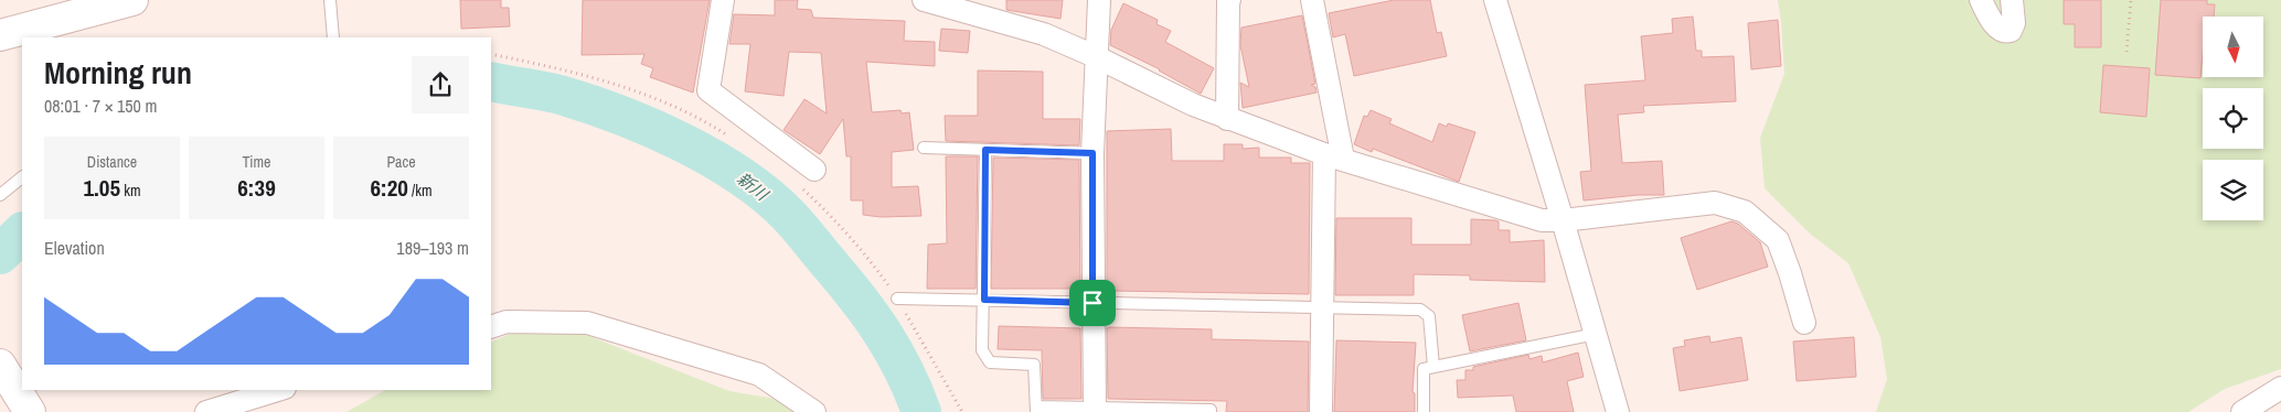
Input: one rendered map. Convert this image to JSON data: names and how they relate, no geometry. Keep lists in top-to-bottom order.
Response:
{
  "water": ["新川"],
  "north": "bottom",
  "page": {
    "heading": ["Morning run", "08:01 · 7 × 150 m"],
    "stats": [
      ["Distance", "1.05 km"],
      ["Time", "6:39"],
      ["Pace", "6:20 /km"]
    ],
    "chart": ["Elevation", "189–193 m"]
  }
}
